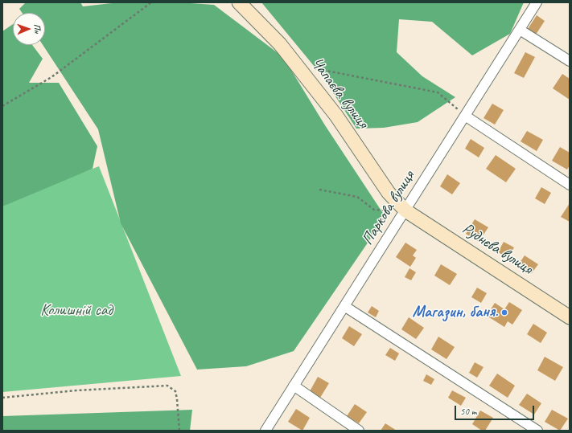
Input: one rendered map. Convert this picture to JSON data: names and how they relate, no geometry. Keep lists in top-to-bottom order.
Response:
{
  "streets": {
    "street": ["Чапаєва вулиця", "Паркова вулиця", "Руднєва вулиця"]
  },
  "crossings": [
    ["Чапаєва вулиця", "Паркова вулиця"],
    ["Чапаєва вулиця", "Руднєва вулиця"],
    ["Паркова вулиця", "Руднєва вулиця"]
  ],
  "parks": ["Колишній сад"],
  "places": ["Магазин, баня."],
  "scale_bar": "50 m",
  "north": "right"
}
